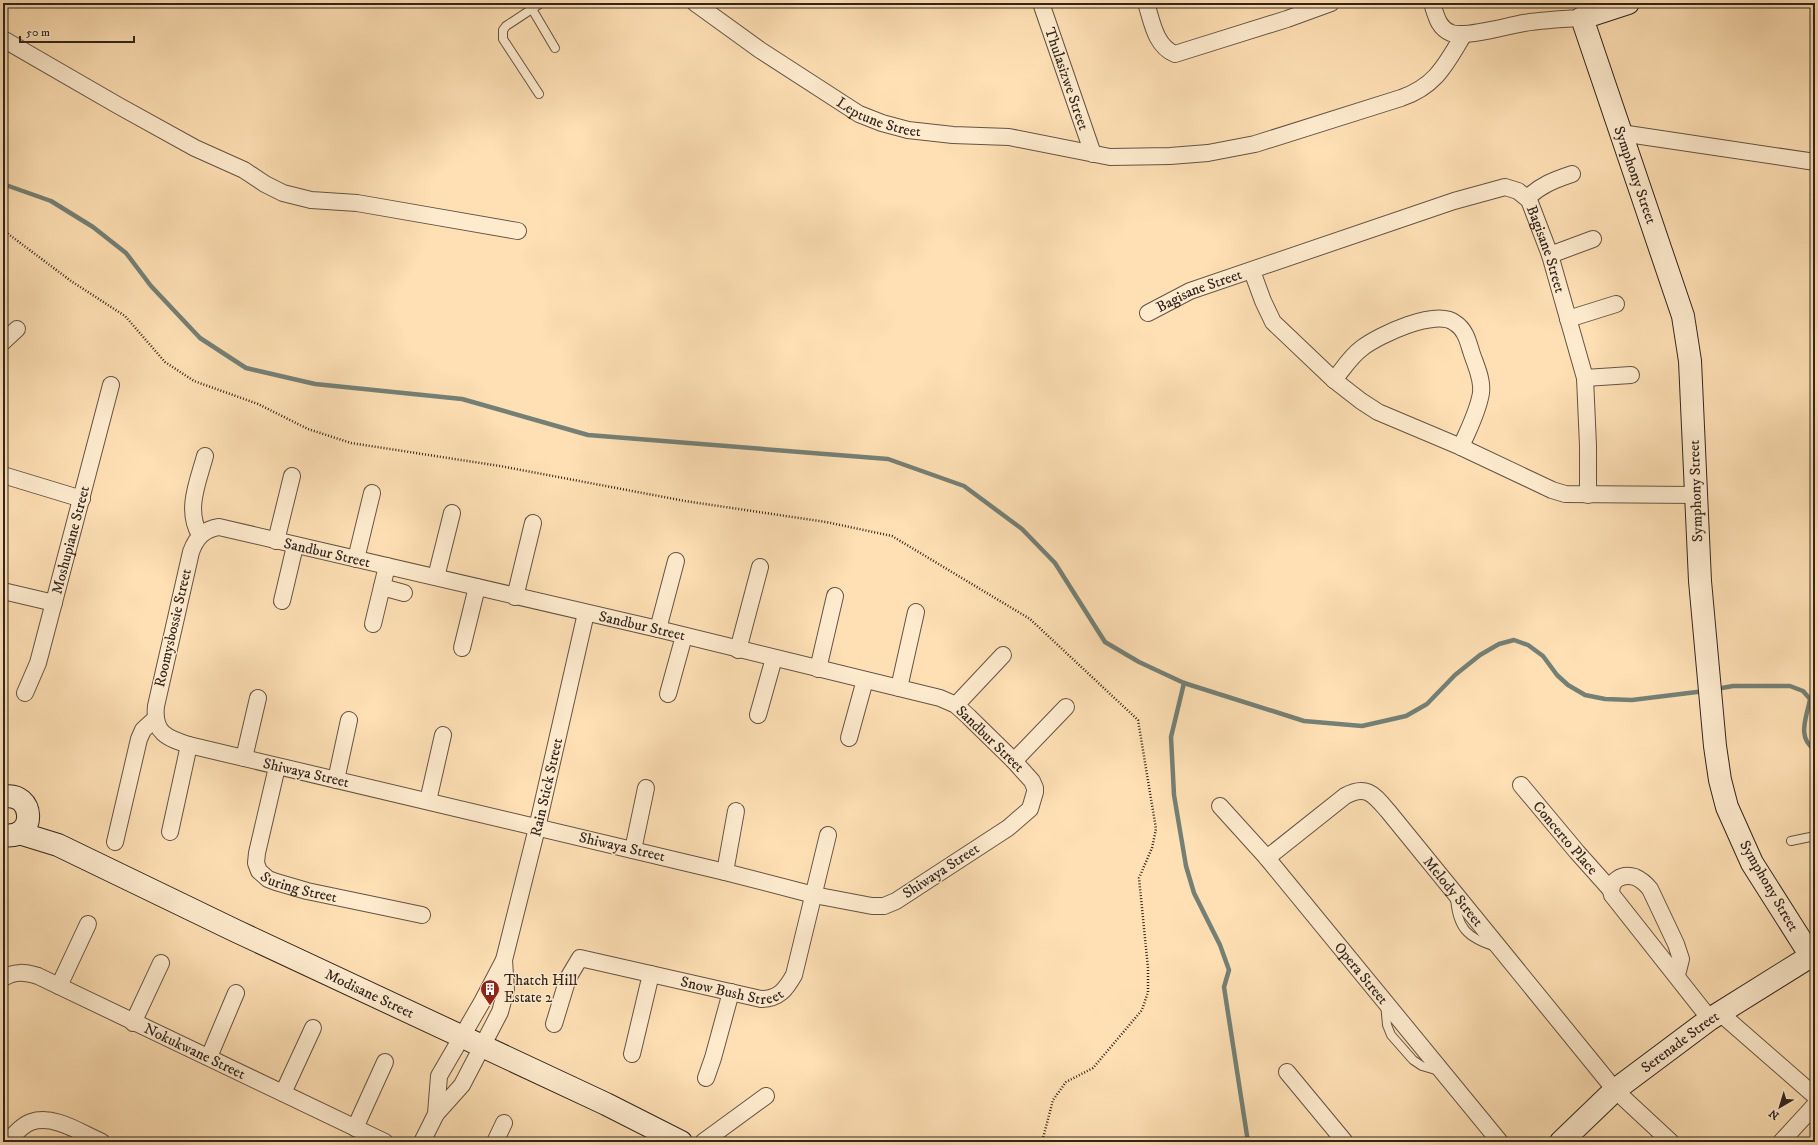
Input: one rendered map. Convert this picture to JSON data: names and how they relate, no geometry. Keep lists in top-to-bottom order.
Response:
{
  "streets": {
    "street": [
      "Thulasizwe Street",
      "Leptune Street",
      "Symphony Street",
      "Bagisane Street",
      "Moshupiane Street",
      "Sandbur Street",
      "Roomysbossie Street",
      "Shiwaya Street",
      "Rain Stick Street",
      "Concerto Place",
      "Suring Street",
      "Melody Street",
      "Opera Street",
      "Snow Bush Street",
      "Modisane Street",
      "Serenade Street",
      "Nokukwane Street"
    ]
  },
  "crossings": [
    ["Thulasizwe Street", "Leptune Street"],
    ["Symphony Street", "Bagisane Street"],
    ["Symphony Street", "Serenade Street"],
    ["Sandbur Street", "Roomysbossie Street"],
    ["Sandbur Street", "Shiwaya Street"],
    ["Sandbur Street", "Rain Stick Street"],
    ["Roomysbossie Street", "Shiwaya Street"],
    ["Shiwaya Street", "Rain Stick Street"],
    ["Shiwaya Street", "Suring Street"],
    ["Shiwaya Street", "Snow Bush Street"],
    ["Rain Stick Street", "Modisane Street"],
    ["Concerto Place", "Serenade Street"],
    ["Melody Street", "Opera Street"],
    ["Melody Street", "Serenade Street"]
  ],
  "places": {
    "building": ["Thatch Hill Estate 2"]
  },
  "scale_bar": "50 m",
  "north": "bottom left"
}
